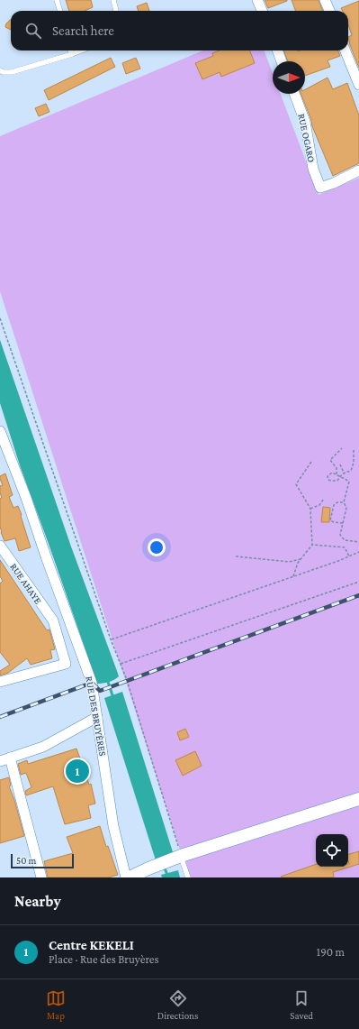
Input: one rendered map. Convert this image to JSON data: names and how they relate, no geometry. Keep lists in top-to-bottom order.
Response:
{
  "streets": {
    "street": ["RUE OGARO", "RUE AHAYE", "RUE DES BRUYÈRES"]
  },
  "scale_bar": "50 m",
  "north": "right",
  "page": {
    "search": "Search here",
    "pins": "1",
    "scale": "50 m",
    "heading": "Nearby",
    "list": [
      {
        "mark": "1",
        "name": "Centre KEKELI",
        "note": "Place · Rue des Bruyères",
        "value": "190 m"
      }
    ],
    "nav": ["Map", "Directions", "Saved"]
  }
}
